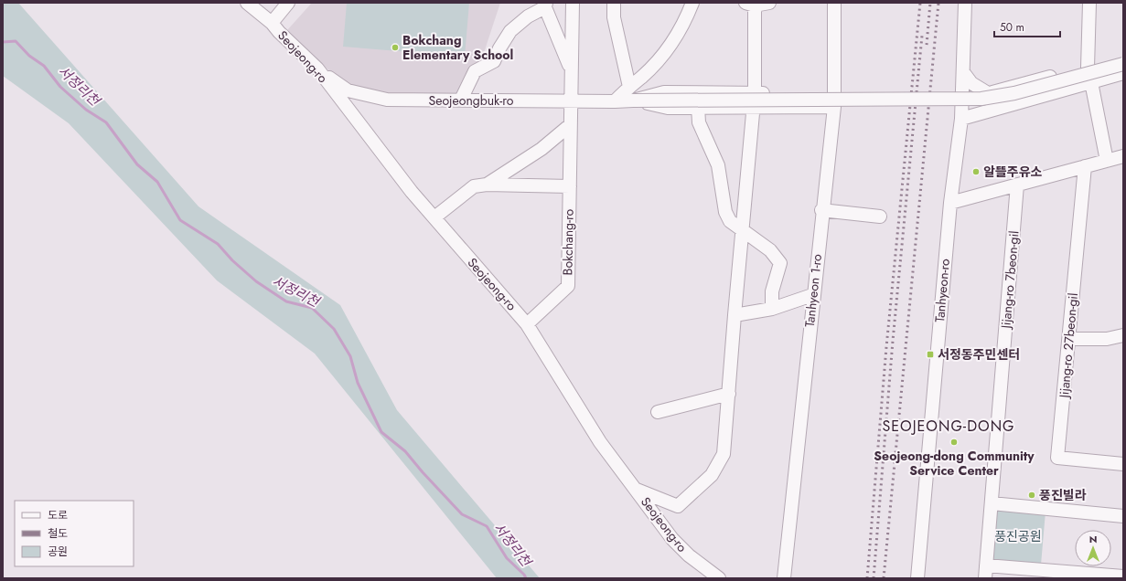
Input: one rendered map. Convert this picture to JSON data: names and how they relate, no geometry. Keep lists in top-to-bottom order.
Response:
{
  "streets": {
    "street": [
      "Seojeong-ro",
      "Seojeongbuk-ro",
      "Bokchang-ro",
      "Jijang-ro 7beon-gil",
      "Tanhyeon 1-ro",
      "Tanhyeon-ro",
      "Jijang-ro 27beon-gil"
    ]
  },
  "crossings": [
    ["Seojeong-ro", "Seojeongbuk-ro"],
    ["Seojeong-ro", "Bokchang-ro"],
    ["Seojeongbuk-ro", "Bokchang-ro"]
  ],
  "districts": ["SEOJEONG-DONG"],
  "water": ["서정리천"],
  "parks": ["풍진공원"],
  "places": {
    "other": [
      "Bokchang Elementary School",
      "알뜰주유소",
      "Seojeong-dong Community Service Center",
      "풍진빌라"
    ],
    "transit": ["서정동주민센터"]
  },
  "legend": ["도로", "철도", "공원"],
  "scale_bar": "50 m",
  "north": "top"
}
